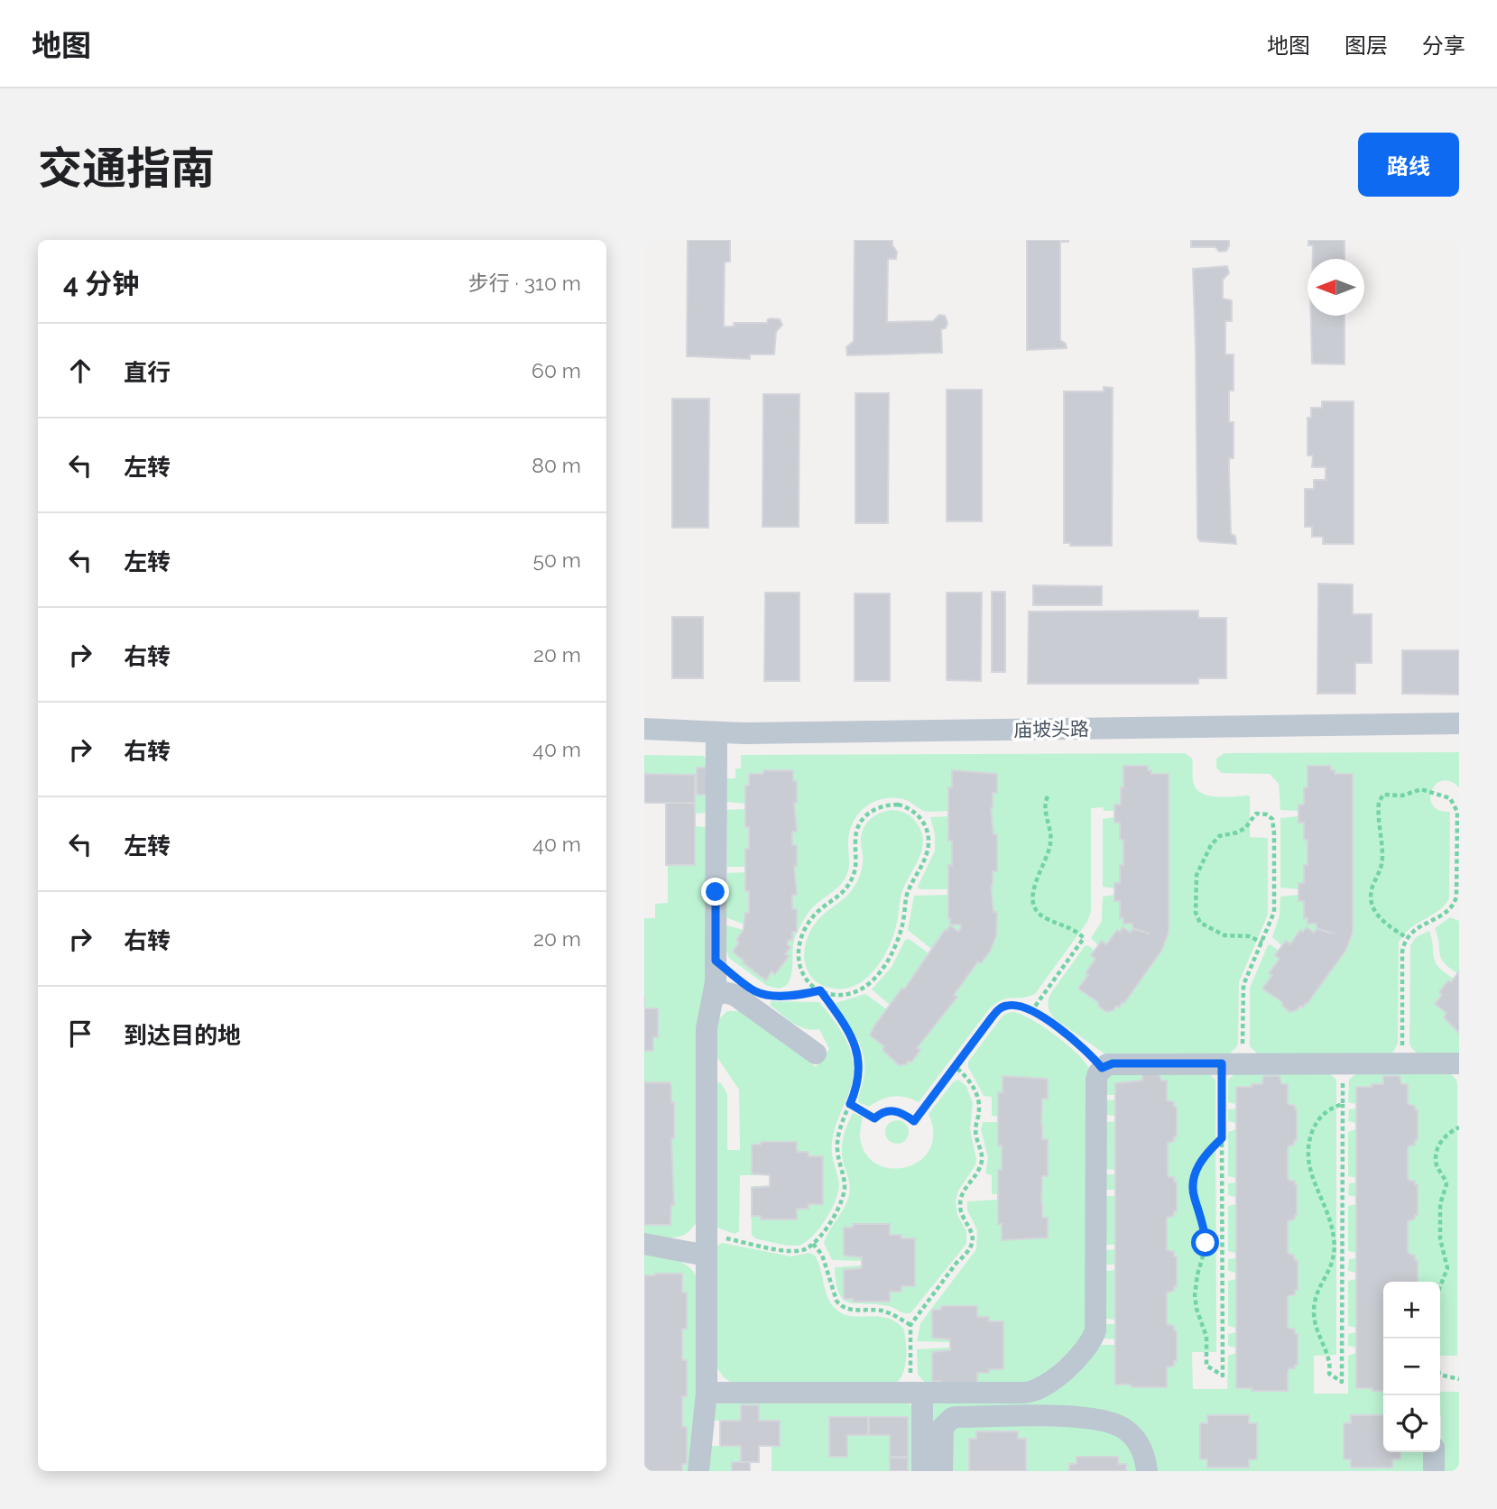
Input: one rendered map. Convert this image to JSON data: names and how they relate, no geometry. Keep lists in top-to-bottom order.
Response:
{
  "streets": {
    "street": ["庙坡头路"]
  },
  "north": "left",
  "page": {
    "header": "地图",
    "nav": ["地图", "图层", "分享"],
    "title": "交通指南",
    "buttons": "路线",
    "heading": ["4 分钟", "步行 · 310 m"],
    "list": [
      ["直行", "60 m"],
      ["左转", "80 m"],
      ["左转", "50 m"],
      ["右转", "20 m"],
      ["右转", "40 m"],
      ["左转", "40 m"],
      ["右转", "20 m"],
      "到达目的地"
    ],
    "map_buttons": ["+", "−"]
  }
}
